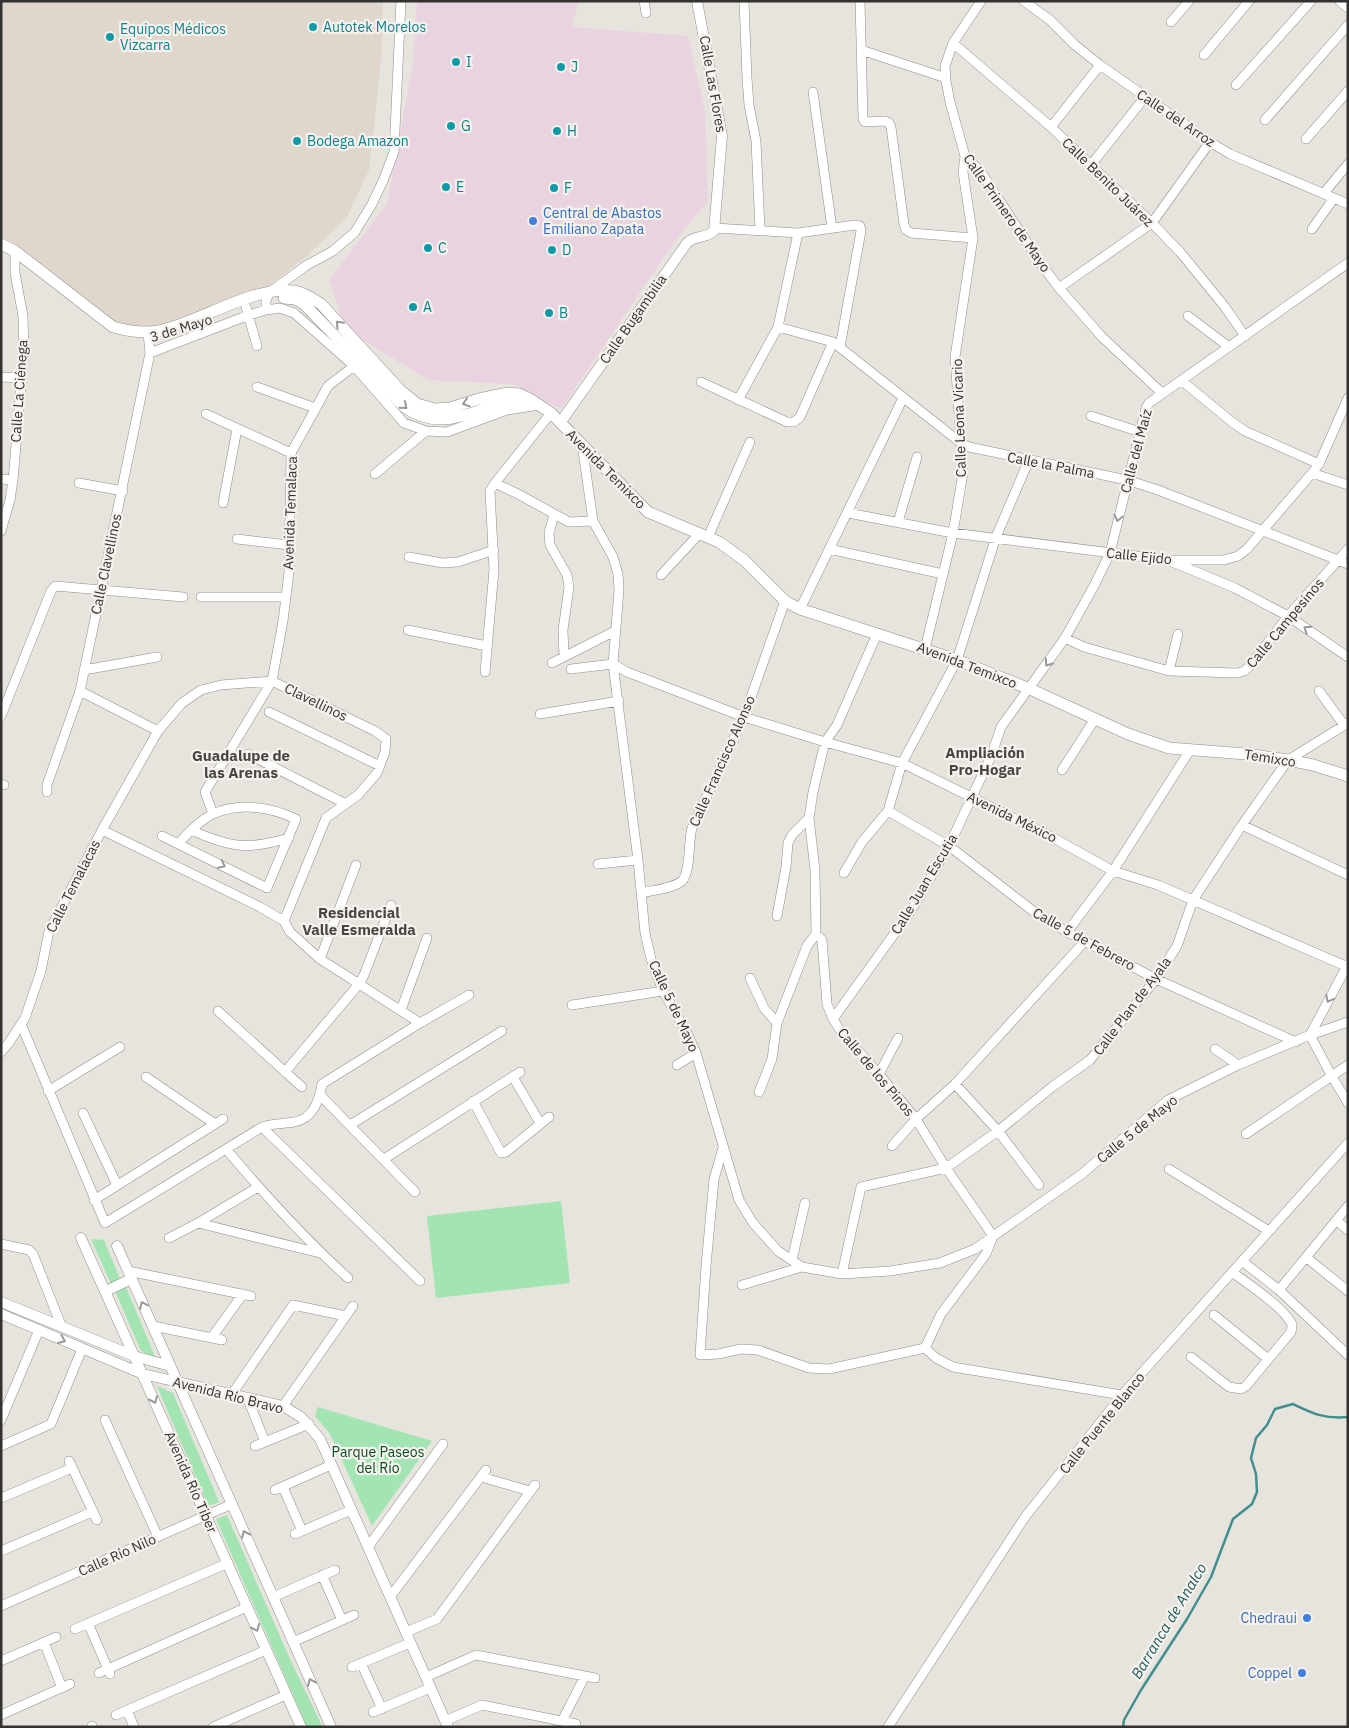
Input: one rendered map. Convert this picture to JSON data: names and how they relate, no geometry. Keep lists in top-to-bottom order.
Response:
{
  "streets": {
    "main road": ["3 de Mayo", "Avenida Temixco", "Temixco"],
    "street": [
      "Calle Las Flores",
      "Calle del Arroz",
      "Calle Benito Juárez",
      "Calle Primero de Mayo",
      "Calle Bugambilia",
      "Calle La Ciénega",
      "Calle Leona Vicario",
      "Calle del Maíz",
      "Calle la Palma",
      "Avenida Temalaca",
      "Calle Ejido",
      "Calle Clavellinos",
      "Calle Campesinos",
      "Clavellinos",
      "Calle Francisco Alonso",
      "Avenida México",
      "Calle Juan Escutia",
      "Calle Temalacas",
      "Calle 5 de Febrero",
      "Calle 5 de Mayo",
      "Calle Plan de Ayala",
      "Calle de los Pinos",
      "Avenida Río Bravo",
      "Calle Puente Blanco",
      "Avenida Río Tiber",
      "Calle Río Nilo"
    ]
  },
  "crossings": [
    ["Calle Las Flores", "Calle Bugambilia"],
    ["Calle Benito Juárez", "Calle Primero de Mayo"],
    ["Calle Benito Juárez", "Calle del Maíz"],
    ["Calle Primero de Mayo", "Calle Leona Vicario"],
    ["Calle Primero de Mayo", "Calle del Maíz"],
    ["Calle Bugambilia", "Avenida Temixco"],
    ["3 de Mayo", "Calle La Ciénega"],
    ["3 de Mayo", "Avenida Temixco"],
    ["3 de Mayo", "Calle Clavellinos"],
    ["Calle Leona Vicario", "Calle la Palma"],
    ["Calle Leona Vicario", "Avenida Temixco"],
    ["Calle Leona Vicario", "Calle Ejido"],
    ["Calle del Maíz", "Calle la Palma"],
    ["Calle del Maíz", "Avenida Temixco"],
    ["Calle del Maíz", "Calle Ejido"],
    ["Calle del Maíz", "Calle Campesinos"],
    ["Calle del Maíz", "Calle Juan Escutia"],
    ["Calle la Palma", "Calle Ejido"],
    ["Calle la Palma", "Calle Campesinos"],
    ["Avenida Temixco", "Temixco"],
    ["Avenida Temixco", "Calle Francisco Alonso"],
    ["Avenida Temixco", "Calle Juan Escutia"],
    ["Avenida Temixco", "Calle 5 de Mayo"],
    ["Avenida Temalaca", "Clavellinos"],
    ["Clavellinos", "Calle Temalacas"],
    ["Temixco", "Calle Plan de Ayala"],
    ["Calle Francisco Alonso", "Avenida México"],
    ["Calle Francisco Alonso", "Calle 5 de Mayo"],
    ["Avenida México", "Calle Juan Escutia"],
    ["Avenida México", "Calle 5 de Mayo"],
    ["Avenida México", "Calle Plan de Ayala"],
    ["Avenida México", "Calle de los Pinos"],
    ["Calle Juan Escutia", "Calle 5 de Febrero"],
    ["Calle Juan Escutia", "Calle de los Pinos"],
    ["Calle 5 de Febrero", "Calle 5 de Mayo"],
    ["Calle 5 de Febrero", "Calle Plan de Ayala"],
    ["Calle 5 de Mayo", "Calle Plan de Ayala"],
    ["Calle 5 de Mayo", "Calle de los Pinos"],
    ["Calle Plan de Ayala", "Calle de los Pinos"],
    ["Avenida Río Bravo", "Avenida Río Tiber"],
    ["Avenida Río Tiber", "Calle Río Nilo"]
  ],
  "one_way": ["3 de Mayo"],
  "districts": ["Ampliación Pro-Hogar", "Guadalupe de las Arenas", "Residencial Valle Esmeralda"],
  "water": ["Barranca de Analco"],
  "parks": ["Parque Paseos del Río"],
  "places": [
    "Autotek Morelos",
    "Equipos Médicos Vizcarra",
    "I",
    "J",
    "G",
    "H",
    "Bodega Amazon",
    "E",
    "F",
    "Central de Abastos Emiliano Zapata",
    "C",
    "D",
    "A",
    "B",
    "Chedraui",
    "Coppel"
  ]
}
